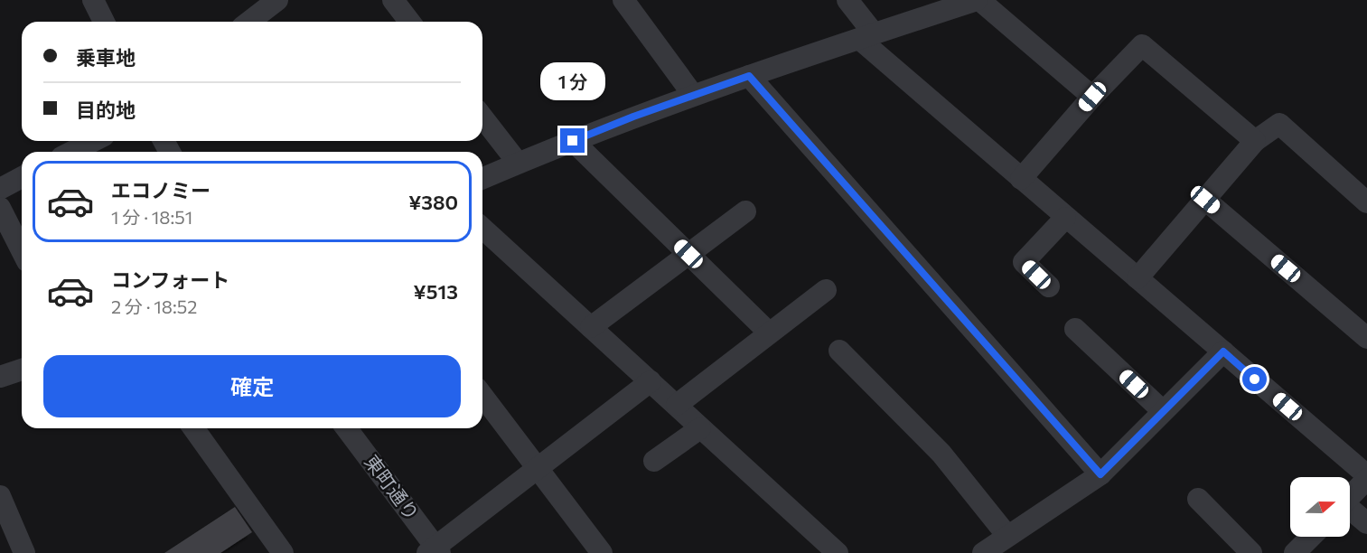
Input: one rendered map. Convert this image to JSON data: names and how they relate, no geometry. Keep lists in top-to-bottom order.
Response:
{
  "streets": {
    "street": ["東町通り"]
  },
  "north": "right",
  "page": {
    "banner": ["乗車地", "目的地"],
    "bubble": "1 分",
    "list": [
      {
        "name": "エコノミー",
        "note": "1 分 · 18:51",
        "value": "¥380"
      },
      {
        "name": "コンフォート",
        "note": "2 分 · 18:52",
        "value": "¥513"
      }
    ],
    "buttons": "確定"
  }
}
